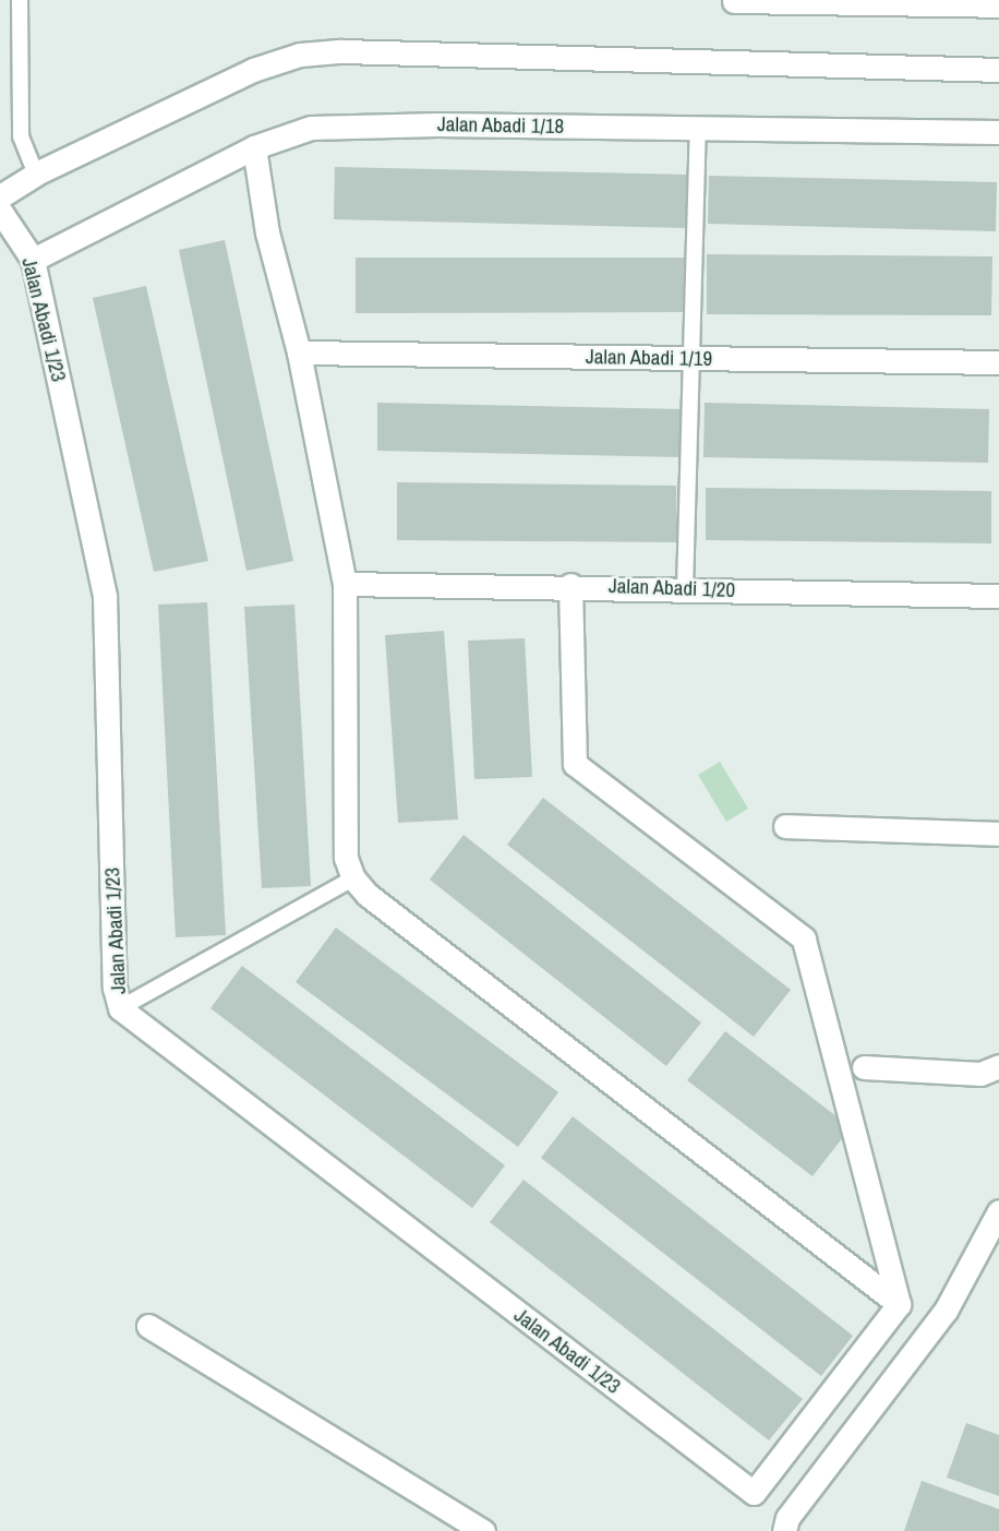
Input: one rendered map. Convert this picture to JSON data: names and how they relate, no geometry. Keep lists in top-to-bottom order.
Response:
{
  "streets": {
    "street": [
      "Jalan Abadi 1/18",
      "Jalan Abadi 1/23",
      "Jalan Abadi 1/19",
      "Jalan Abadi 1/20"
    ]
  },
  "crossings": [
    ["Jalan Abadi 1/18", "Jalan Abadi 1/23"]
  ]
}
